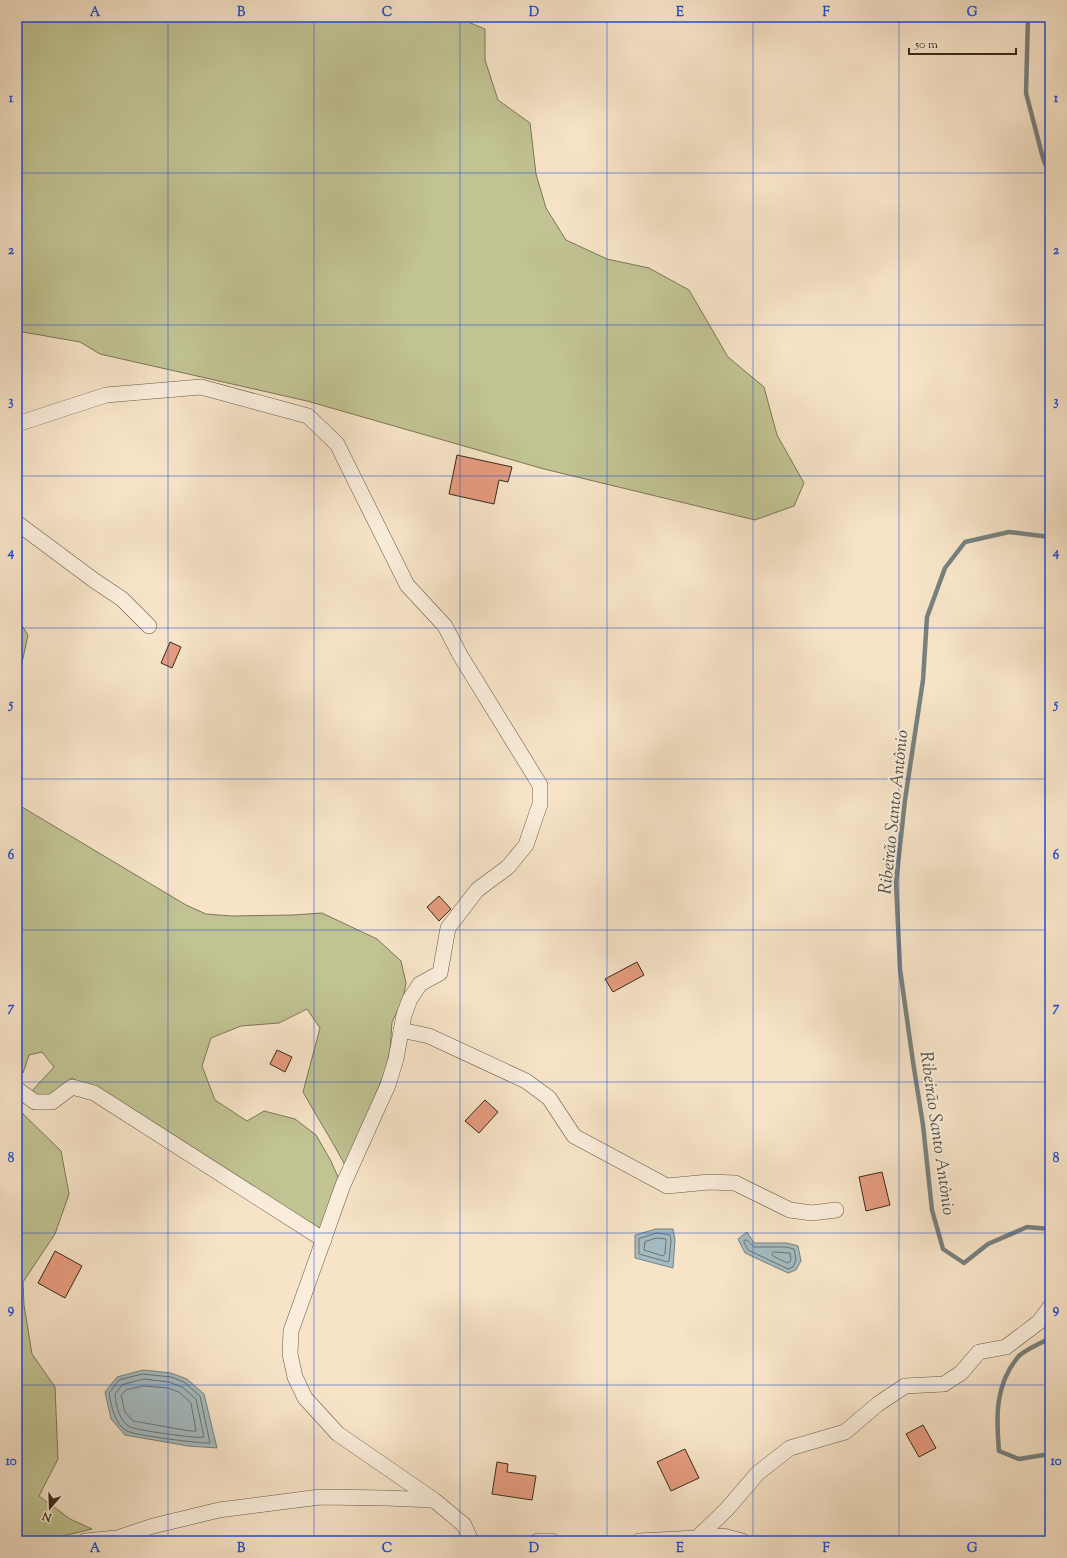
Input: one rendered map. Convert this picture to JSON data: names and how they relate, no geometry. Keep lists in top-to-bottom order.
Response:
{
  "water": ["Ribeirão Santo Antônio"],
  "scale_bar": "50 m",
  "north": "bottom",
  "grid": {
    "columns": [
      "A",
      "B",
      "C",
      "D",
      "E",
      "F",
      "G"
    ],
    "rows": [
      "1",
      "2",
      "3",
      "4",
      "5",
      "6",
      "7",
      "8",
      "9",
      "10"
    ]
  }
}
